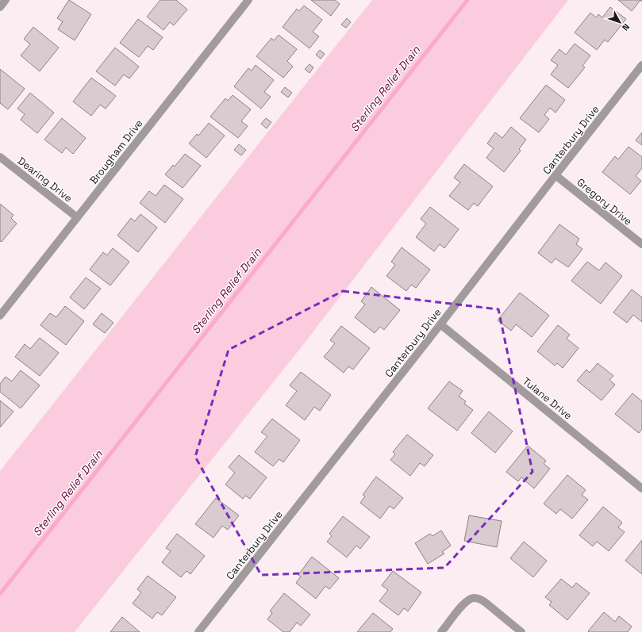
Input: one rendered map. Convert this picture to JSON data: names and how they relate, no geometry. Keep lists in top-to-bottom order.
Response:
{
  "streets": {
    "street": [
      "Canterbury Drive",
      "Brougham Drive",
      "Dearing Drive",
      "Gregory Drive",
      "Tulane Drive"
    ]
  },
  "crossings": [
    ["Canterbury Drive", "Gregory Drive"],
    ["Canterbury Drive", "Tulane Drive"],
    ["Brougham Drive", "Dearing Drive"]
  ],
  "water": ["Sterling Relief Drain"],
  "north": "bottom right"
}
